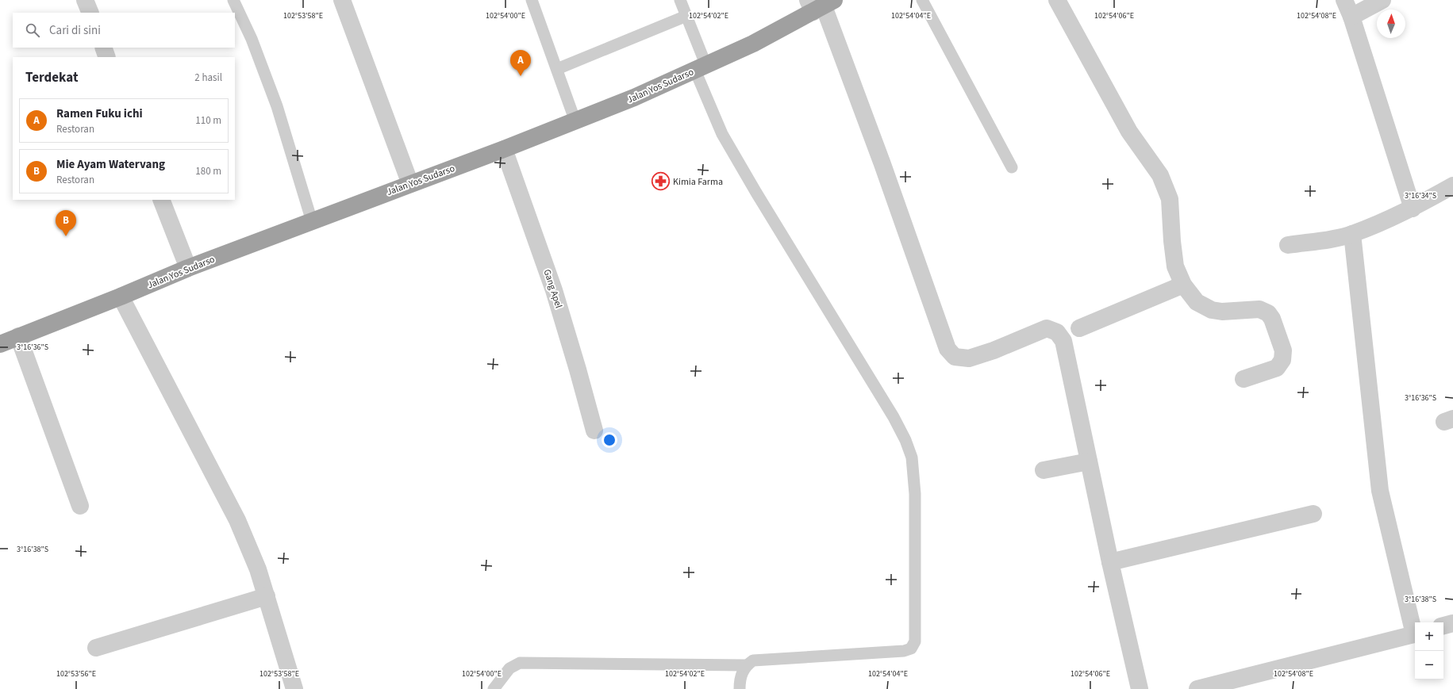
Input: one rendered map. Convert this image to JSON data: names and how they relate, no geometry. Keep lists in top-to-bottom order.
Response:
{
  "streets": {
    "highway": ["Jalan Yos Sudarso"],
    "street": ["Gang Apel"]
  },
  "crossings": [
    ["Jalan Yos Sudarso", "Gang Apel"]
  ],
  "places": {
    "pharmacy": ["Kimia Farma"]
  },
  "north": "top",
  "page": {
    "search": "Cari di sini",
    "pins": ["A", "B"],
    "heading": ["Terdekat", "2 hasil"],
    "list": [
      {
        "mark": "A",
        "name": "Ramen Fuku ichi",
        "note": "Restoran",
        "value": "110 m"
      },
      {
        "mark": "B",
        "name": "Mie Ayam Watervang",
        "note": "Restoran",
        "value": "180 m"
      }
    ],
    "map_buttons": ["+", "−"]
  },
  "coordinates": [
    "102°53'58\"E",
    "102°54'00\"E",
    "102°54'02\"E",
    "102°54'04\"E",
    "102°54'06\"E",
    "102°54'08\"E",
    "3°16'34\"S",
    "3°16'36\"S",
    "3°16'38\"S",
    "102°53'56\"E"
  ]
}
